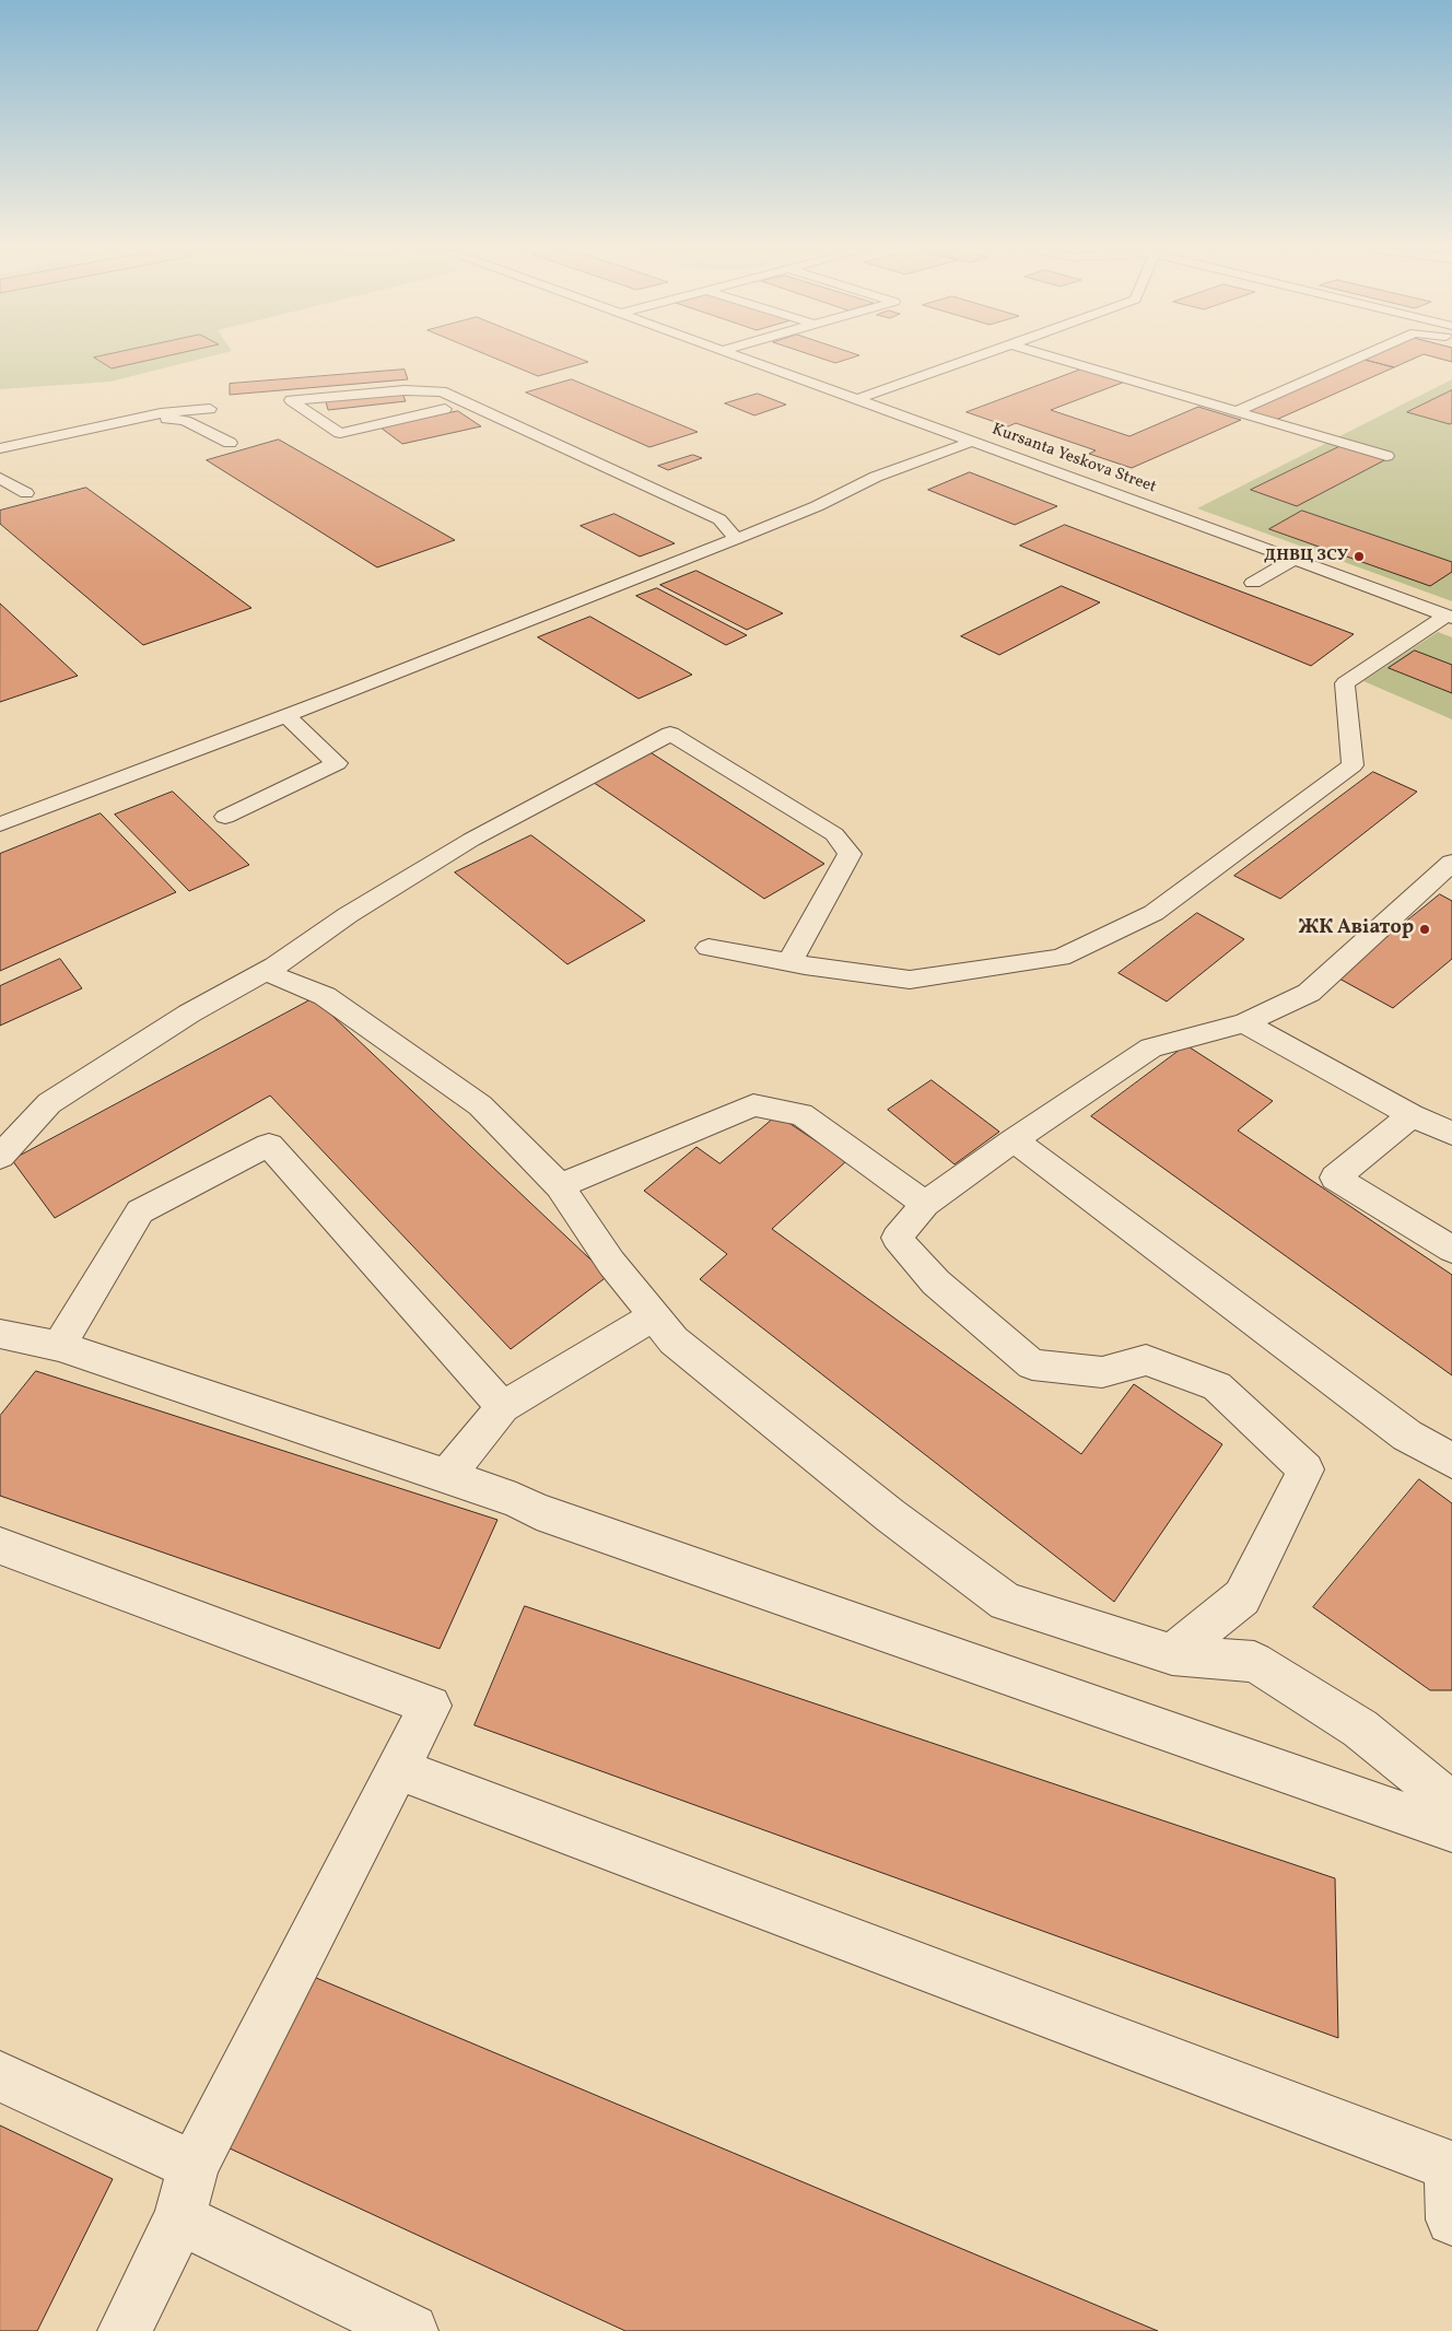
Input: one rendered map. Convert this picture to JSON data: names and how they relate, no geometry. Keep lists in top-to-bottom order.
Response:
{
  "streets": {
    "street": ["Kursanta Yeskova Street"]
  },
  "places": ["ДНВЦ ЗСУ", "ЖК Авіатор"]
}
